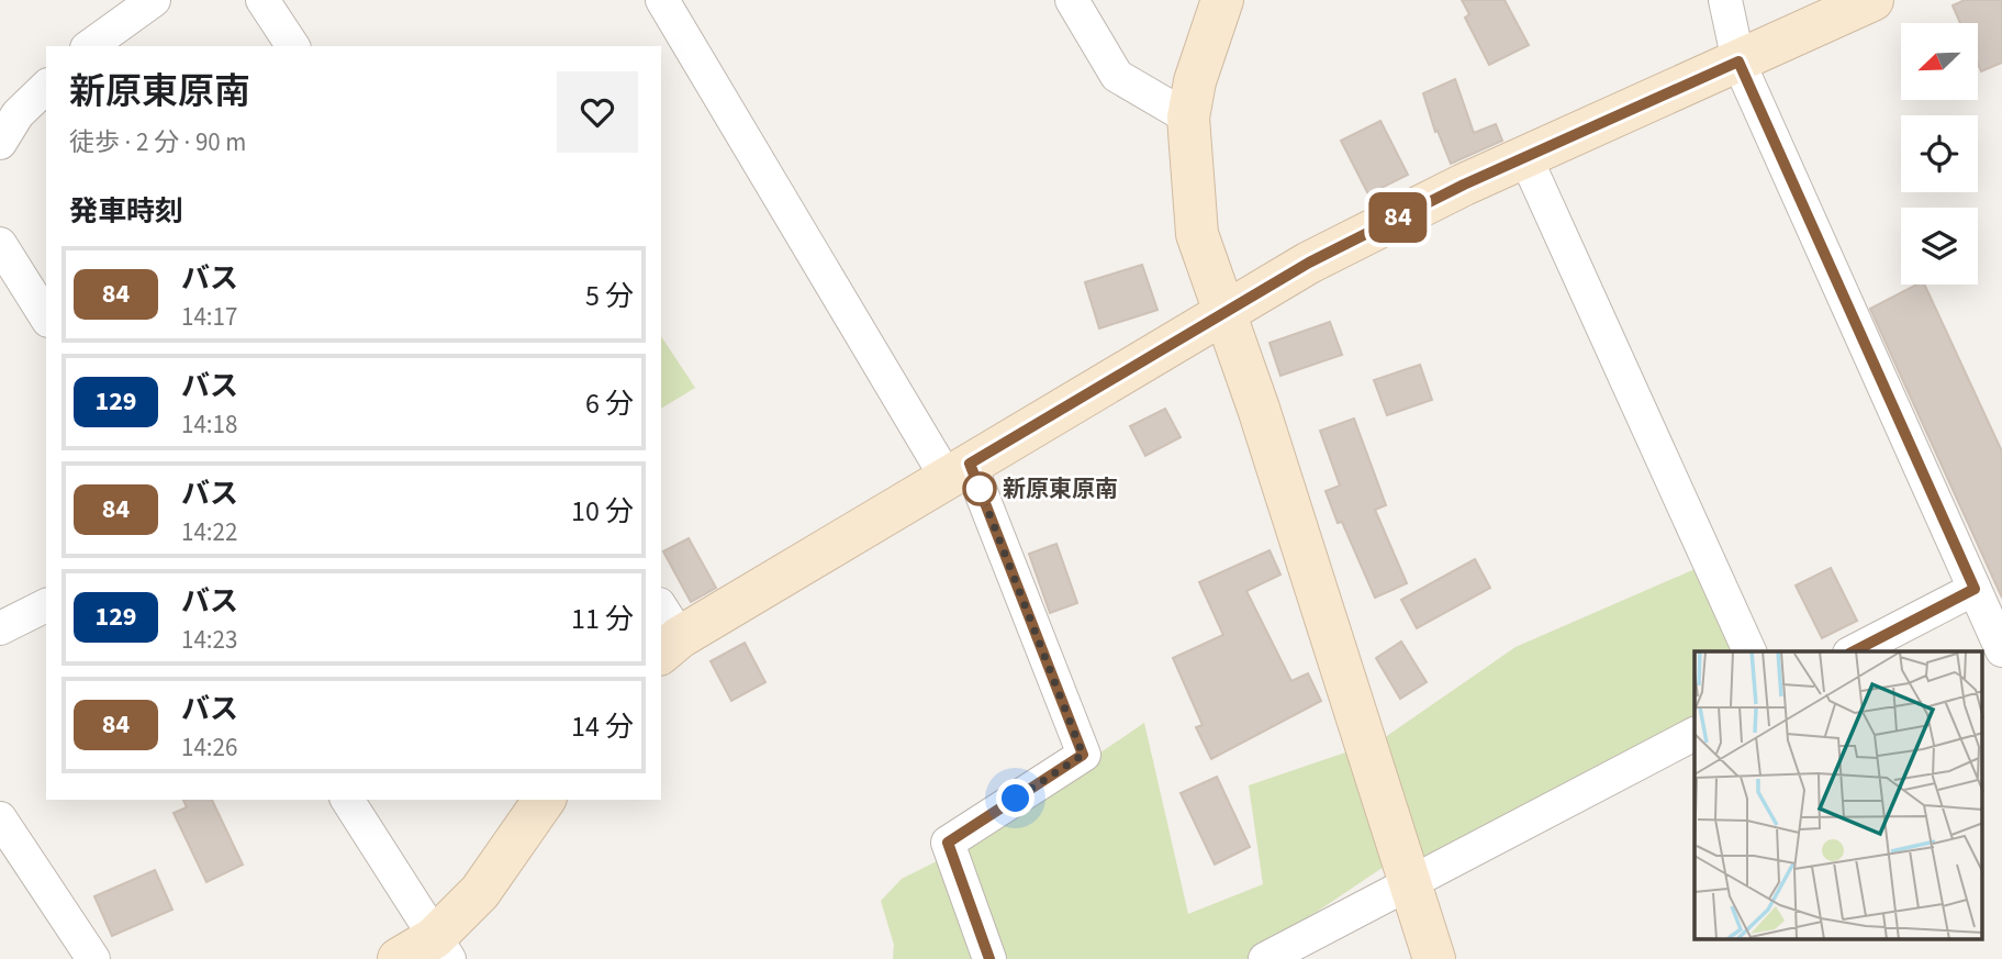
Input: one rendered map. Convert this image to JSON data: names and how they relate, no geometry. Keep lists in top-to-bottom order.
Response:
{
  "places": ["新原東原南"],
  "lines": ["bus line 84"],
  "north": "bottom left",
  "page": {
    "on_map": "84",
    "heading": [
      ["新原東原南", "徒歩 · 2 分 · 90 m"],
      "発車時刻"
    ],
    "list": [
      {
        "mark": "84",
        "name": "バス",
        "note": "14:17",
        "value": "5 分"
      },
      {
        "mark": "129",
        "name": "バス",
        "note": "14:18",
        "value": "6 分"
      },
      {
        "mark": "84",
        "name": "バス",
        "note": "14:22",
        "value": "10 分"
      },
      {
        "mark": "129",
        "name": "バス",
        "note": "14:23",
        "value": "11 分"
      },
      {
        "mark": "84",
        "name": "バス",
        "note": "14:26",
        "value": "14 分"
      }
    ]
  }
}
